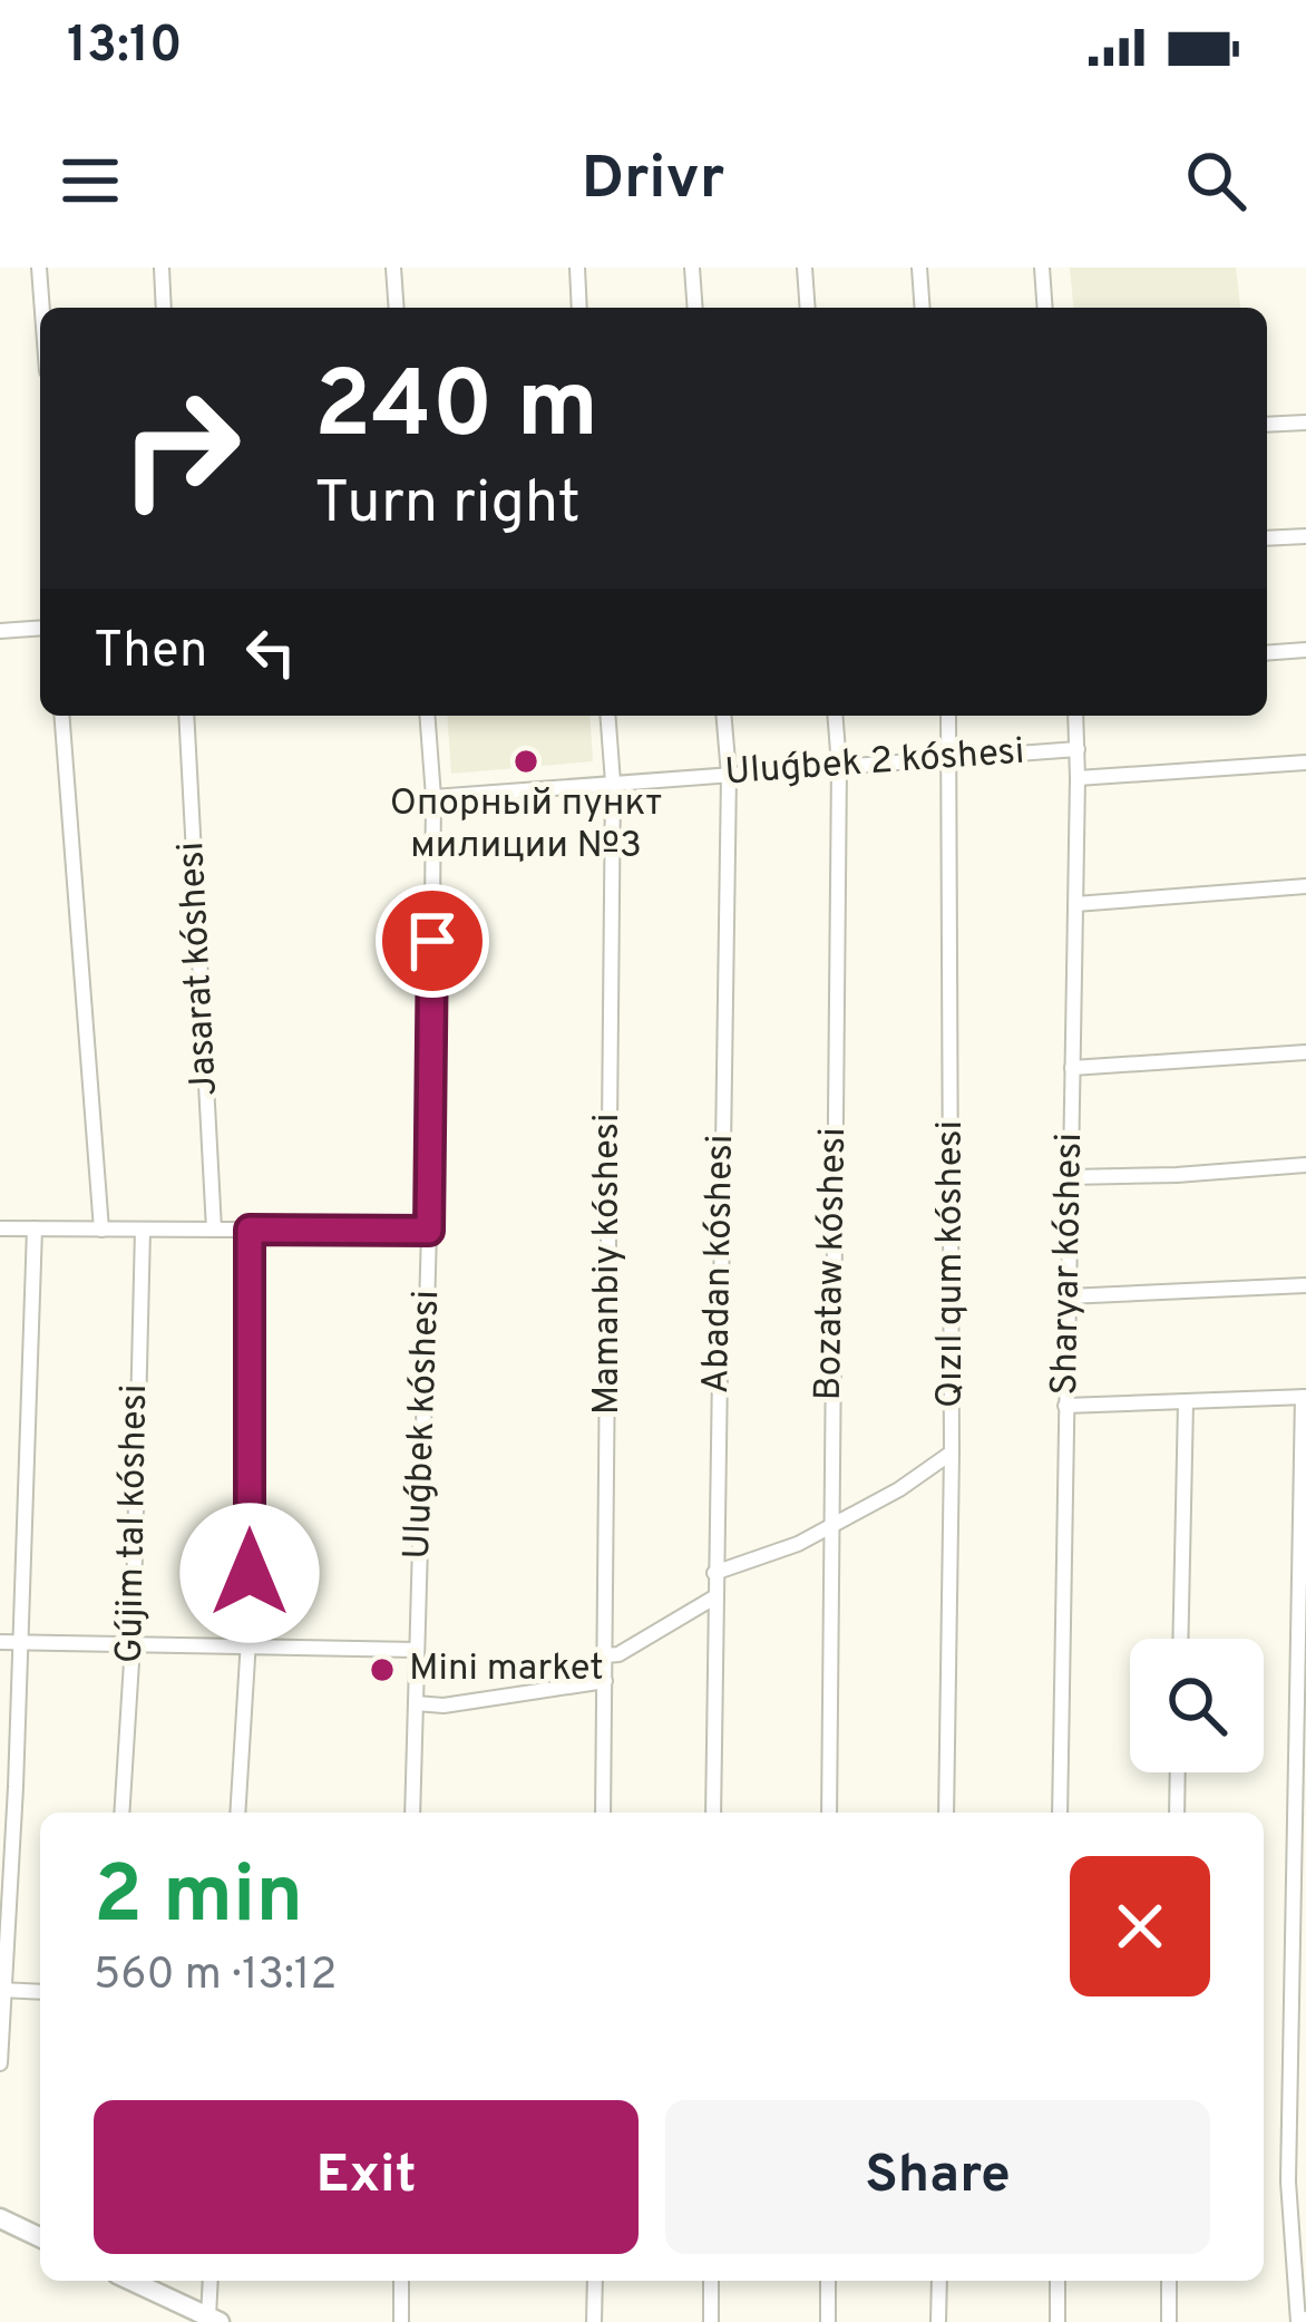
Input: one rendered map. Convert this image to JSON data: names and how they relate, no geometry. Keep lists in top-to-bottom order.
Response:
{
  "streets": {
    "street": [
      "Uluǵbek 2 kóshesi",
      "Jasarat kóshesi",
      "Mamanbiy kóshesi",
      "Abadan kóshesi",
      "Bozataw kóshesi",
      "Qızıl qum kóshesi",
      "Sharyar kóshesi",
      "Uluǵbek kóshesi",
      "Gújim tal kóshesi"
    ]
  },
  "crossings": [
    ["Uluǵbek 2 kóshesi", "Mamanbiy kóshesi"],
    ["Uluǵbek 2 kóshesi", "Abadan kóshesi"],
    ["Uluǵbek 2 kóshesi", "Bozataw kóshesi"],
    ["Uluǵbek 2 kóshesi", "Qızıl qum kóshesi"],
    ["Uluǵbek 2 kóshesi", "Sharyar kóshesi"],
    ["Uluǵbek 2 kóshesi", "Uluǵbek kóshesi"]
  ],
  "places": ["Опорный пункт милиции №3", "Mini market"],
  "page": {
    "status": "13:10",
    "header": "Drivr",
    "turn": ["240 m", "Turn right"],
    "then": "Then",
    "heading": ["2 min", "560 m · 13:12"],
    "buttons": ["Exit", "Share"]
  }
}
